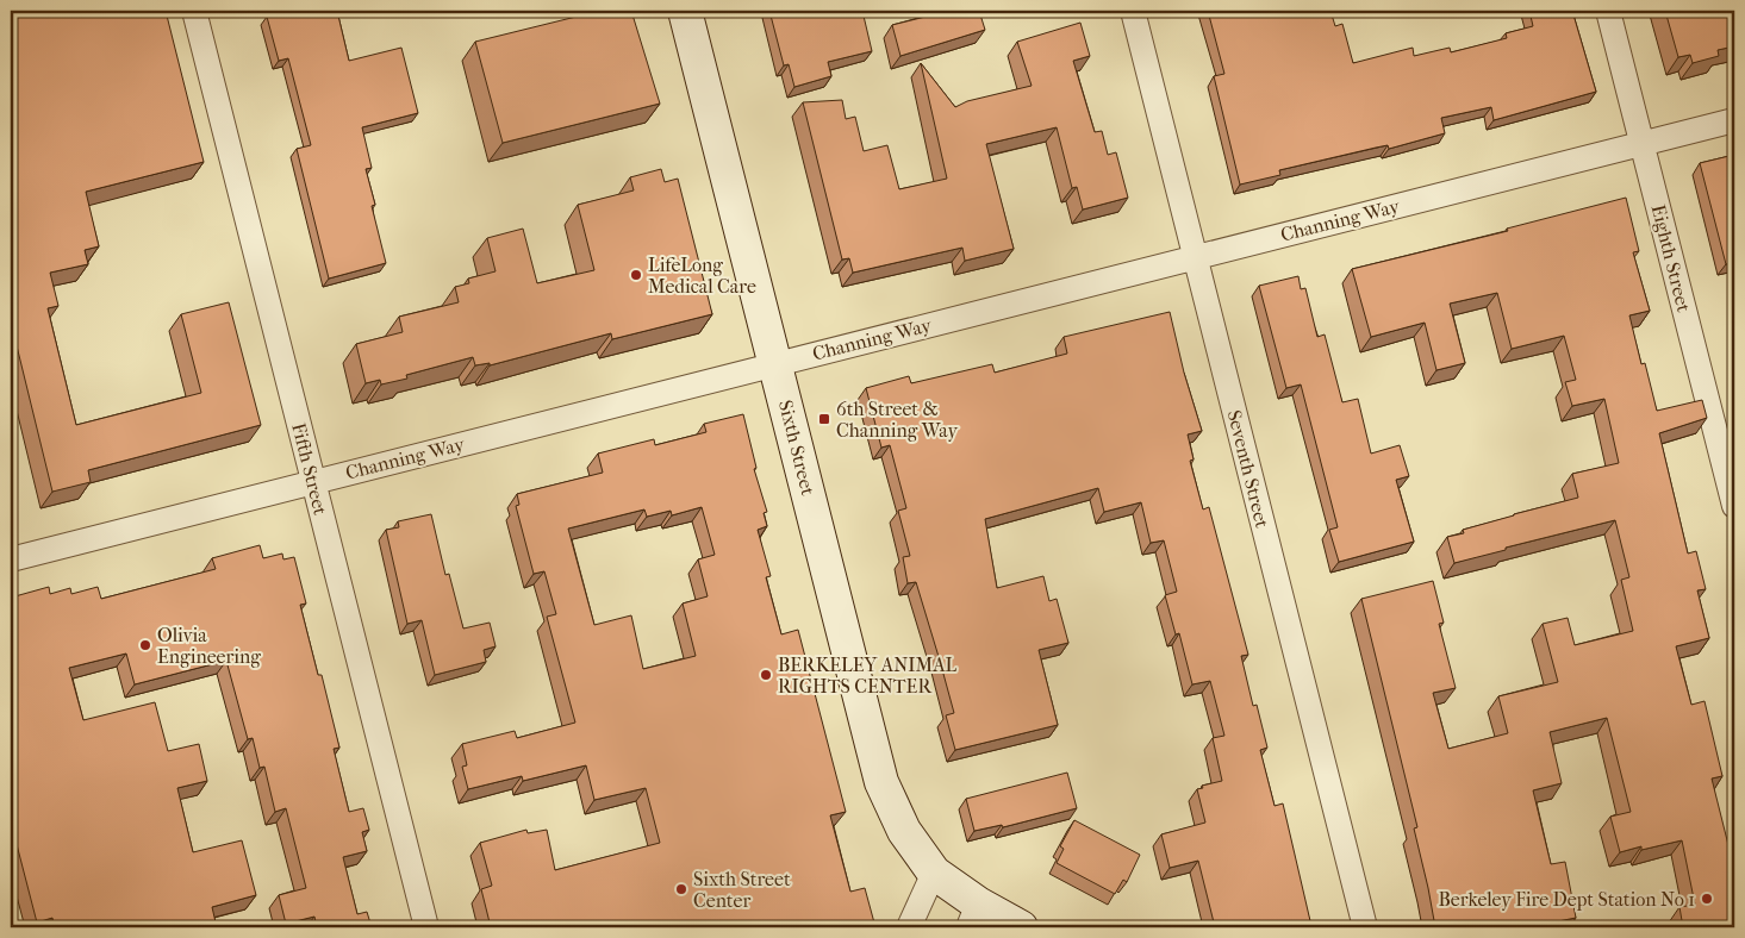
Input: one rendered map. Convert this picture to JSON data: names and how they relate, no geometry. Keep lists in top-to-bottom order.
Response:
{
  "streets": {
    "street": [
      "Channing Way",
      "Eighth Street",
      "Sixth Street",
      "Fifth Street",
      "Seventh Street"
    ]
  },
  "crossings": [
    ["Channing Way", "Eighth Street"],
    ["Channing Way", "Sixth Street"],
    ["Channing Way", "Fifth Street"],
    ["Channing Way", "Seventh Street"]
  ],
  "places": {
    "other": [
      "LifeLong Medical Care",
      "Olivia Engineering",
      "BERKELEY ANIMAL RIGHTS CENTER",
      "Sixth Street Center",
      "Berkeley Fire Dept Station No 1"
    ],
    "transit": ["6th Street & Channing Way"]
  }
}
